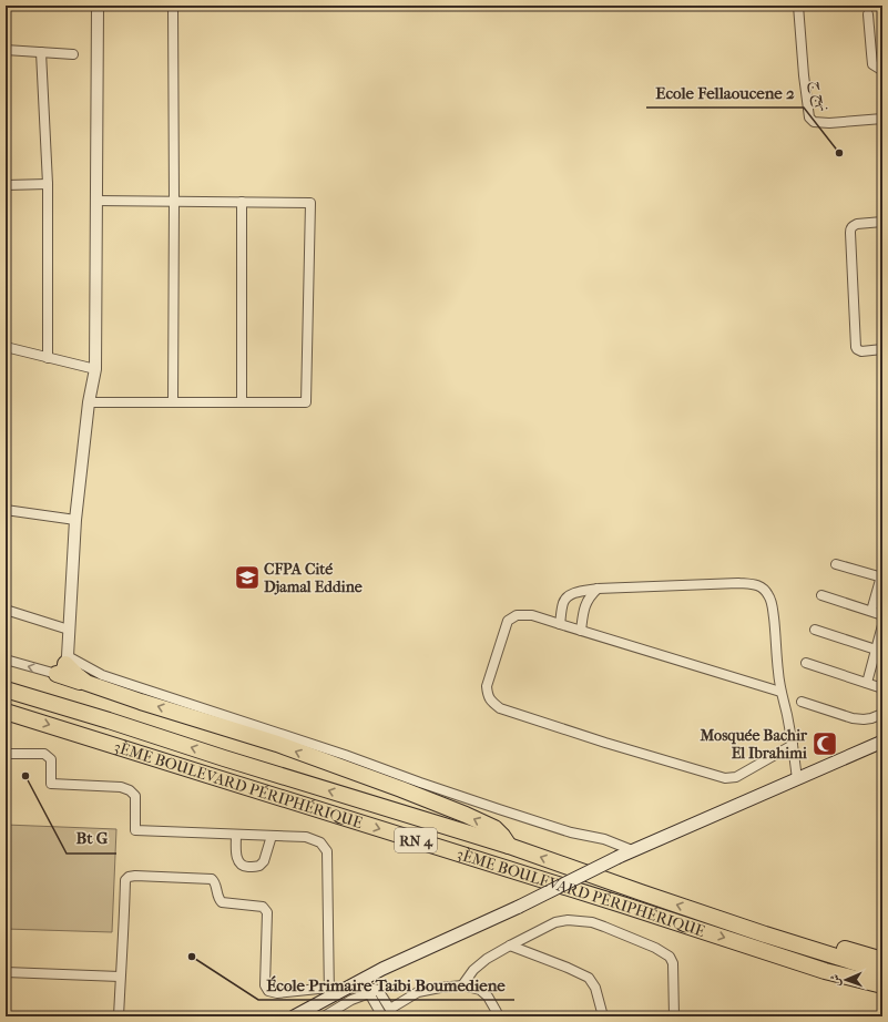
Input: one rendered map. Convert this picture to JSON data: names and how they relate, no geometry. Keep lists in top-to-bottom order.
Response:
{
  "streets": {
    "highway": ["3ÈME BOULEVARD PÉRIPHÉRIQUE", "RN 4"],
    "street": ["نهج ج"]
  },
  "places": {
    "other": ["Ecole Fellaoucene 2", "Bt G", "École Primaire Taibi Boumediene"],
    "school or university": ["CFPA Cité Djamal Eddine"],
    "mosque": ["Mosquée Bachir El Ibrahimi"]
  },
  "north": "left"
}
